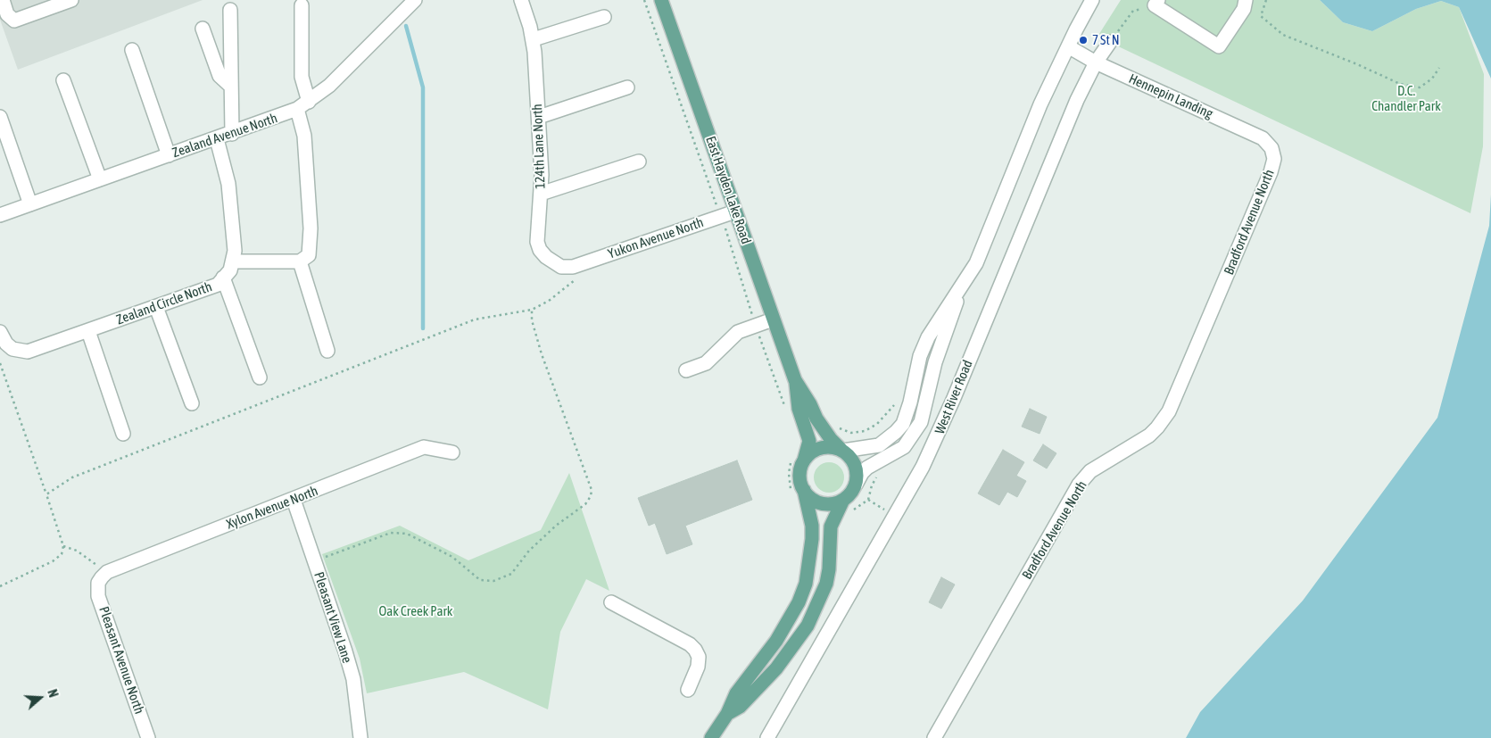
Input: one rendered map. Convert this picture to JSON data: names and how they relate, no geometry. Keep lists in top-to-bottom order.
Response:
{
  "streets": {
    "main road": ["East Hayden Lake Road"],
    "street": [
      "Hennepin Landing",
      "Zealand Avenue North",
      "124th Lane North",
      "Bradford Avenue North",
      "Yukon Avenue North",
      "Zealand Circle North",
      "West River Road",
      "Xylon Avenue North",
      "Pleasant View Lane",
      "Pleasant Avenue North"
    ]
  },
  "crossings": [
    ["Hennepin Landing", "Bradford Avenue North"],
    ["Hennepin Landing", "West River Road"],
    ["124th Lane North", "Yukon Avenue North"],
    ["East Hayden Lake Road", "Yukon Avenue North"],
    ["East Hayden Lake Road", "West River Road"],
    ["Xylon Avenue North", "Pleasant View Lane"],
    ["Xylon Avenue North", "Pleasant Avenue North"]
  ],
  "parks": ["D.C. Chandler Park", "Oak Creek Park"],
  "places": ["7 St N"],
  "north": "right"
}
